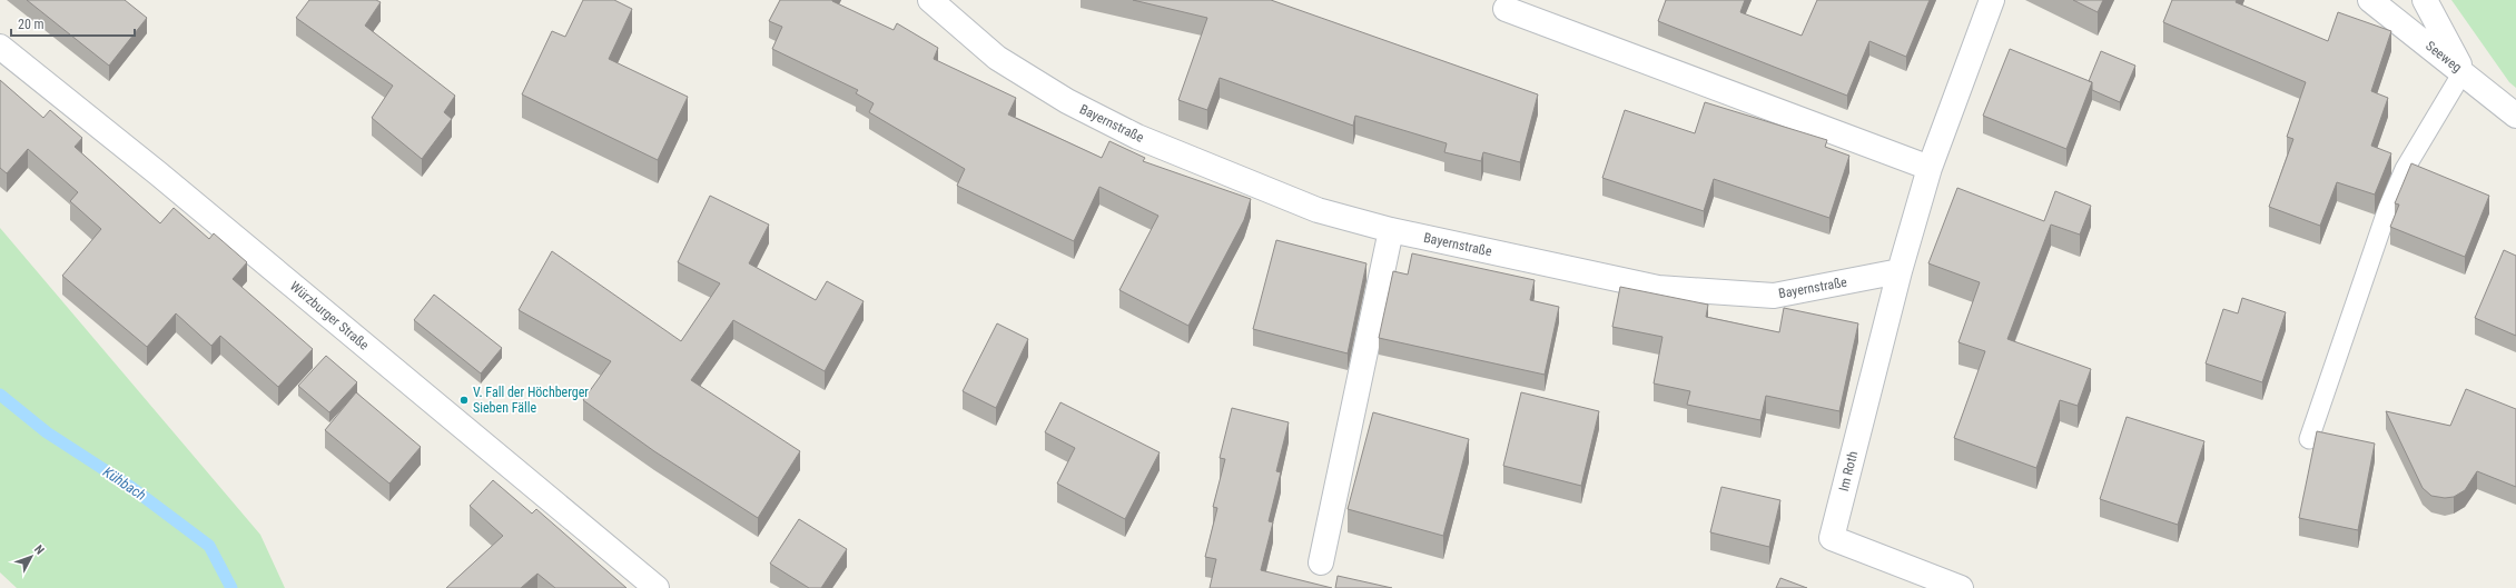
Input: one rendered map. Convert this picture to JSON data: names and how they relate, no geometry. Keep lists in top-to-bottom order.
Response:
{
  "streets": {
    "street": [
      "Seeweg",
      "Bayernstraße",
      "Würzburger Straße",
      "Im Roth"
    ]
  },
  "crossings": [
    ["Bayernstraße", "Im Roth"]
  ],
  "water": ["Kühbach"],
  "places": ["V. Fall der Höchberger Sieben Fälle"],
  "scale_bar": "20 m",
  "north": "top right"
}
